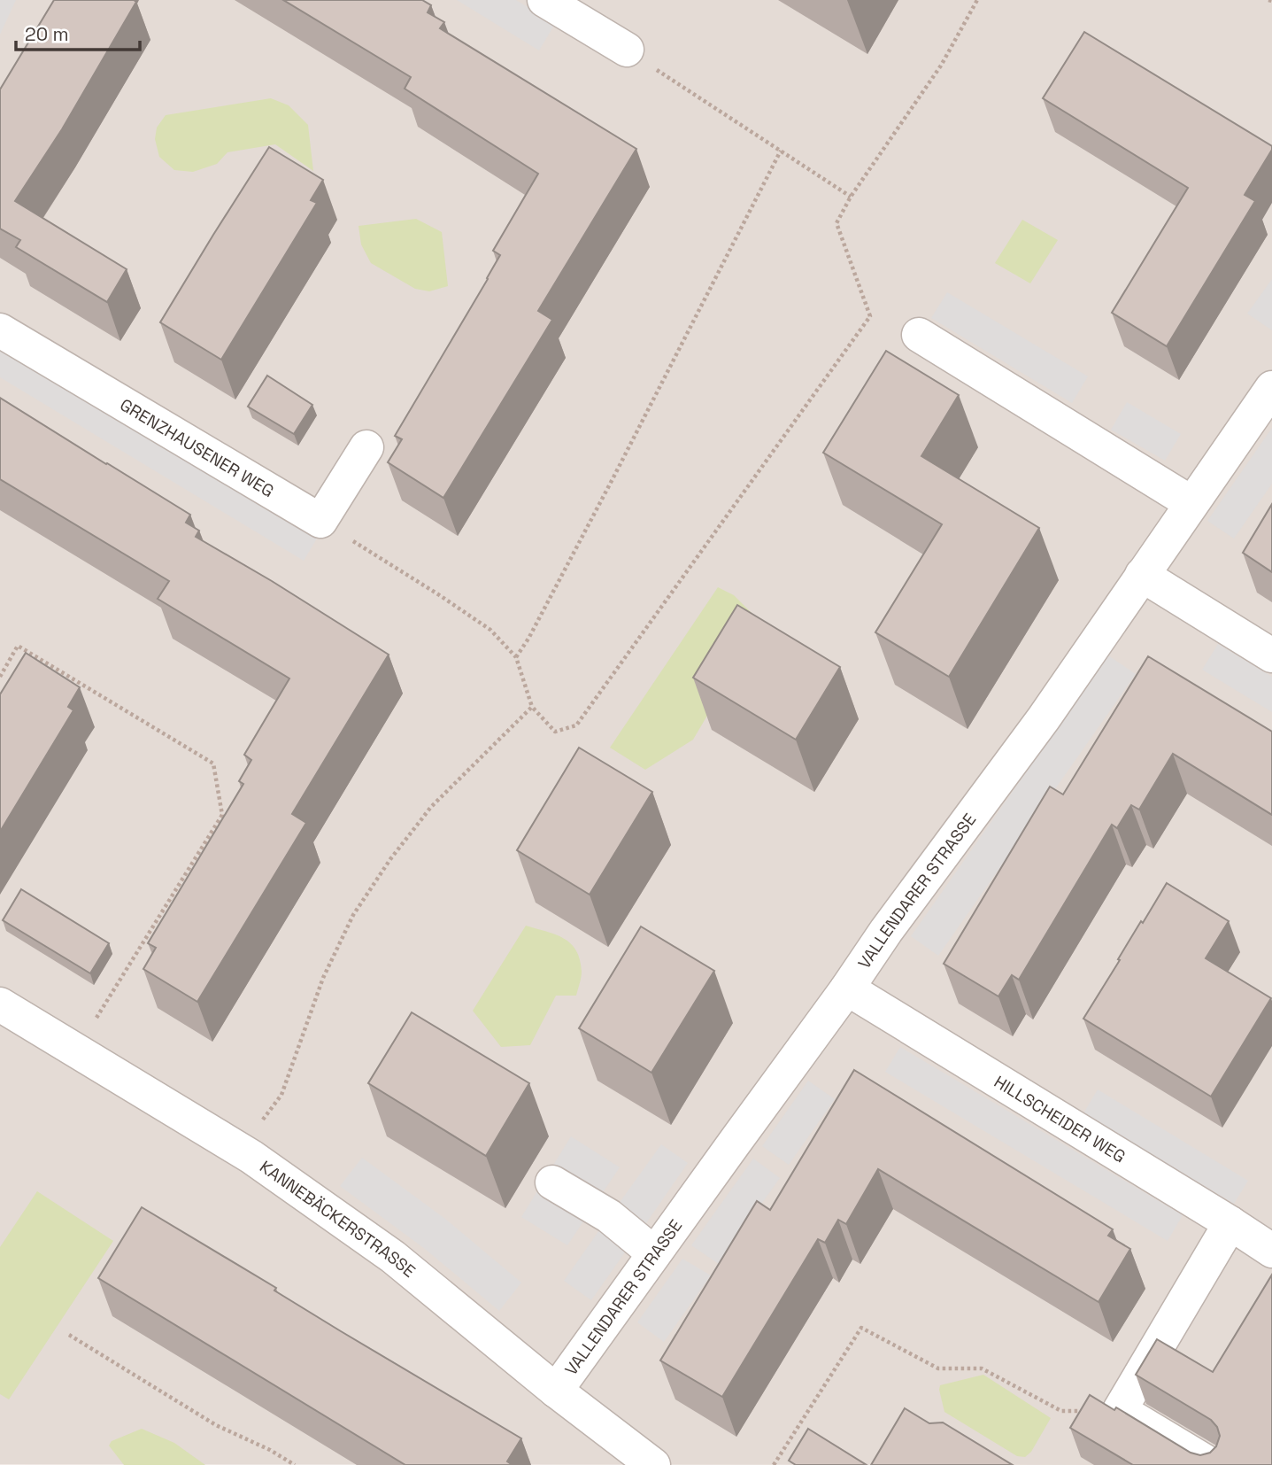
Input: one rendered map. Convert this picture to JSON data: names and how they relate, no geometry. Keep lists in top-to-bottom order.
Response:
{
  "streets": {
    "street": [
      "GRENZHAUSENER WEG",
      "VALLENDARER STRASSE",
      "HILLSCHEIDER WEG",
      "KANNEBÄCKERSTRASSE"
    ]
  },
  "crossings": [
    ["VALLENDARER STRASSE", "HILLSCHEIDER WEG"],
    ["VALLENDARER STRASSE", "KANNEBÄCKERSTRASSE"]
  ],
  "scale_bar": "20 m"
}
